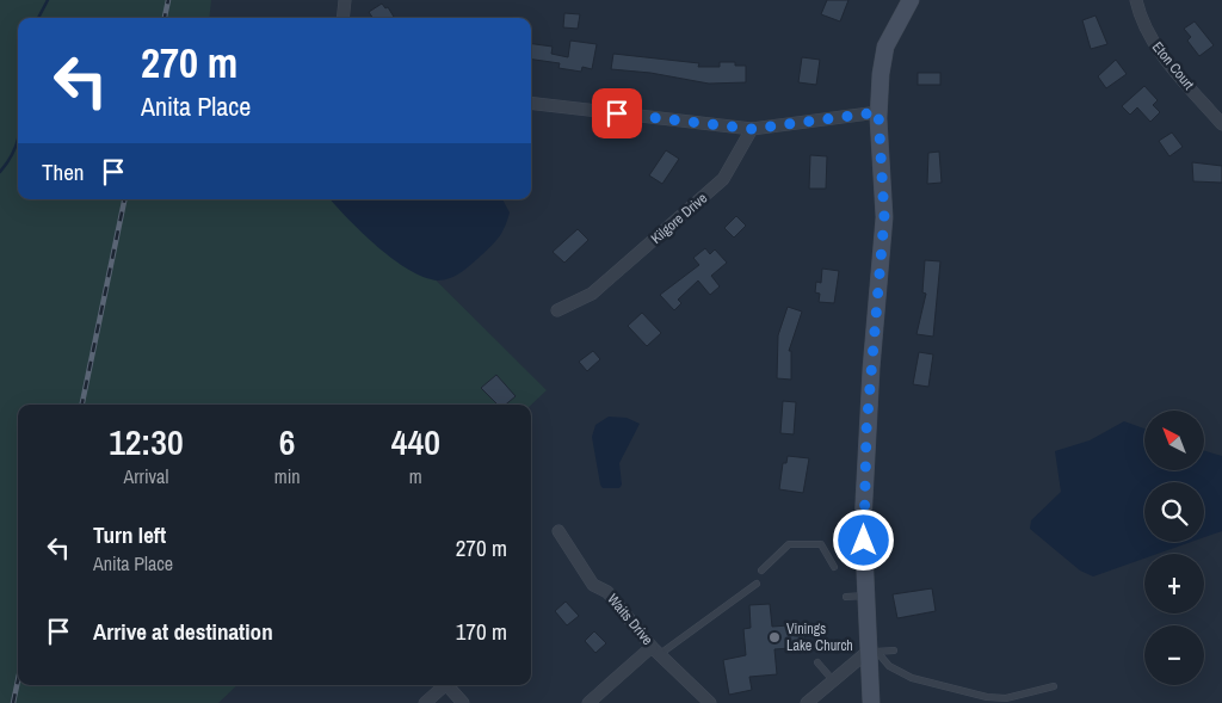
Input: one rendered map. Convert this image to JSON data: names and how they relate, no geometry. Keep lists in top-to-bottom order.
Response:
{
  "streets": {
    "street": ["Eton Court", "Kilgore Drive", "Waits Drive"]
  },
  "places": ["Vinings Lake Church"],
  "north": "top left",
  "page": {
    "turn": ["270 m", "Anita Place"],
    "then": "Then",
    "eta": [
      "12:30",
      "Arrival",
      "6",
      "min",
      "440",
      "m"
    ],
    "map_buttons": ["+", "−"],
    "list": [
      {
        "name": "Turn left",
        "note": "Anita Place",
        "value": "270 m"
      },
      {
        "name": "Arrive at destination",
        "value": "170 m"
      }
    ]
  }
}
